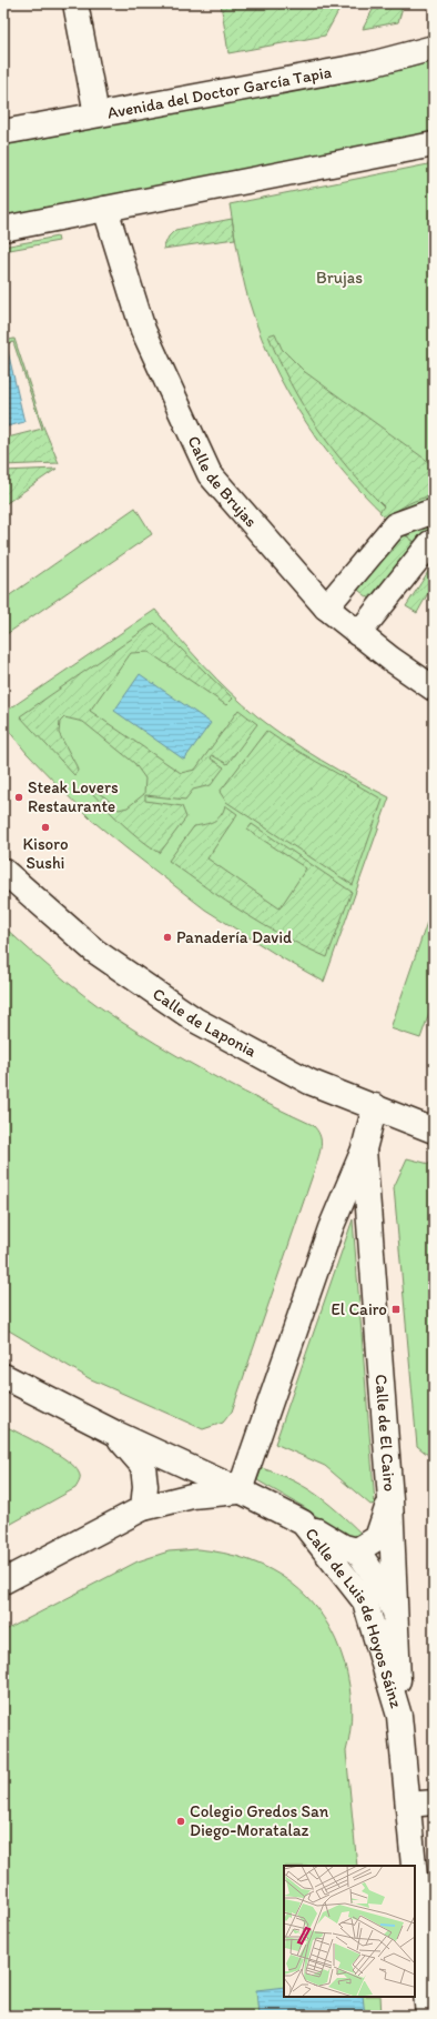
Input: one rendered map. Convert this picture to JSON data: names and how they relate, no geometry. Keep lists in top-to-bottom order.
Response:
{
  "streets": {
    "street": [
      "Avenida del Doctor García Tapia",
      "Calle de Brujas",
      "Calle de Laponia",
      "Calle de El Cairo",
      "Calle de Luis de Hoyos Sáinz"
    ]
  },
  "crossings": [
    ["Calle de Laponia", "Calle de El Cairo"],
    ["Calle de El Cairo", "Calle de Luis de Hoyos Sáinz"]
  ],
  "parks": ["Brujas"],
  "places": {
    "other": [
      "Steak Lovers Restaurante",
      "Kisoro Sushi",
      "Panadería David",
      "Colegio Gredos San Diego-Moratalaz"
    ],
    "transit": ["El Cairo"]
  }
}
